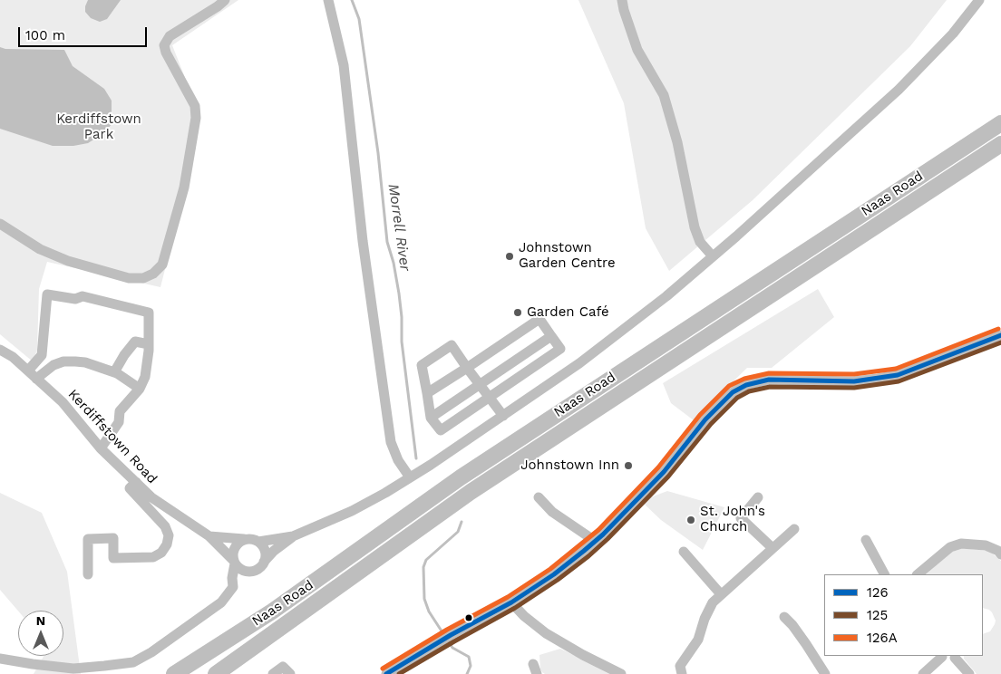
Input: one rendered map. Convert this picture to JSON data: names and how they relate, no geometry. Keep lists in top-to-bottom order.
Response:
{
  "streets": {
    "highway": ["Naas Road"],
    "street": ["Kerdiffstown Road"]
  },
  "water": ["Morrell River"],
  "parks": ["Kerdiffstown Park"],
  "places": [
    "Johnstown Garden Centre",
    "Garden Café",
    "Johnstown Inn",
    "St. John's Church"
  ],
  "lines": ["transit line 126A", "transit line 126", "transit line 125"],
  "legend": ["126", "125", "126A"],
  "scale_bar": "100 m",
  "north": "top"
}
